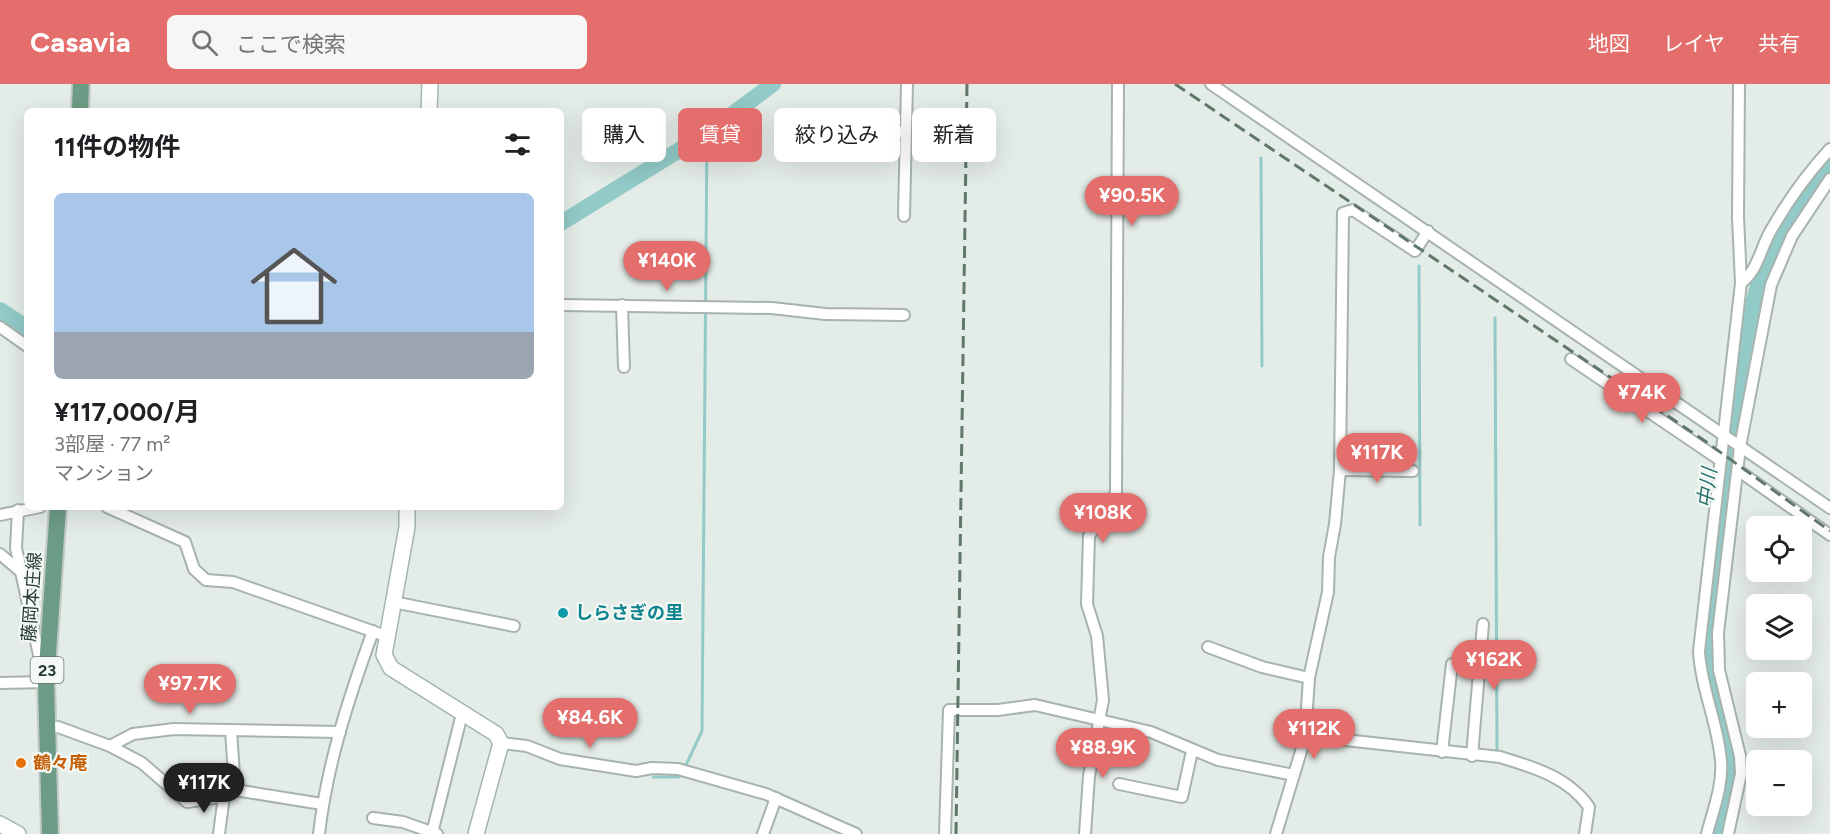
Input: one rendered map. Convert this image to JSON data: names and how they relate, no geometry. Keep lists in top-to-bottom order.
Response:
{
  "streets": {
    "main road": ["藤岡本庄線", "23"]
  },
  "water": ["中川"],
  "places": ["しらさぎの里", "鶴々庵"],
  "page": {
    "header": "Casavia",
    "search": "ここで検索",
    "nav": ["地図", "レイヤ", "共有"],
    "chip": [
      "購入",
      "賃貸",
      "絞り込み",
      "新着"
    ],
    "heading": "11件の物件",
    "price": [
      "¥90.5K",
      "¥140K",
      "¥74K",
      "¥117K",
      "¥108K",
      "¥162K",
      "¥97.7K",
      "¥84.6K",
      "¥112K",
      "¥88.9K",
      "¥117K"
    ],
    "list": [
      {
        "name": "¥117,000/月",
        "note": "3部屋 · 77 m² · マンション"
      }
    ],
    "map_buttons": ["+", "−"]
  }
}
